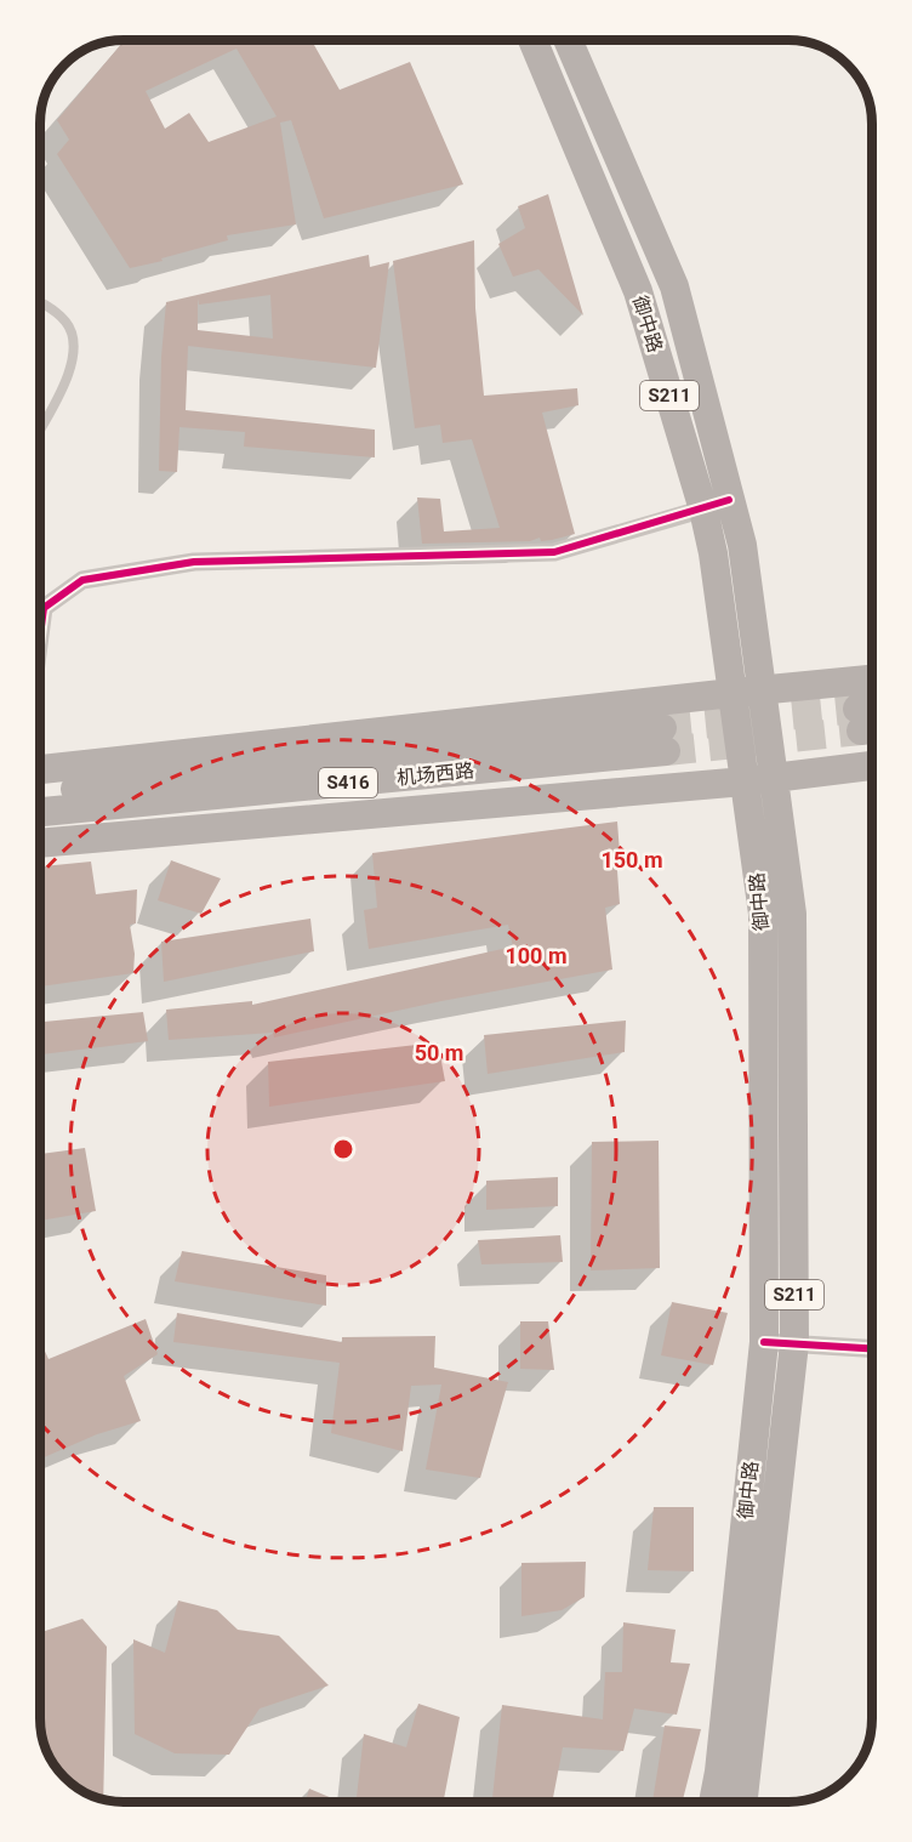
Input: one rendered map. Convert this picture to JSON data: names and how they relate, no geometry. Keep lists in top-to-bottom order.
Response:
{
  "streets": {
    "main road": [
      "御中路",
      "S211",
      "机场西路",
      "S416"
    ]
  },
  "rings": ["150 m", "100 m", "50 m"]
}
